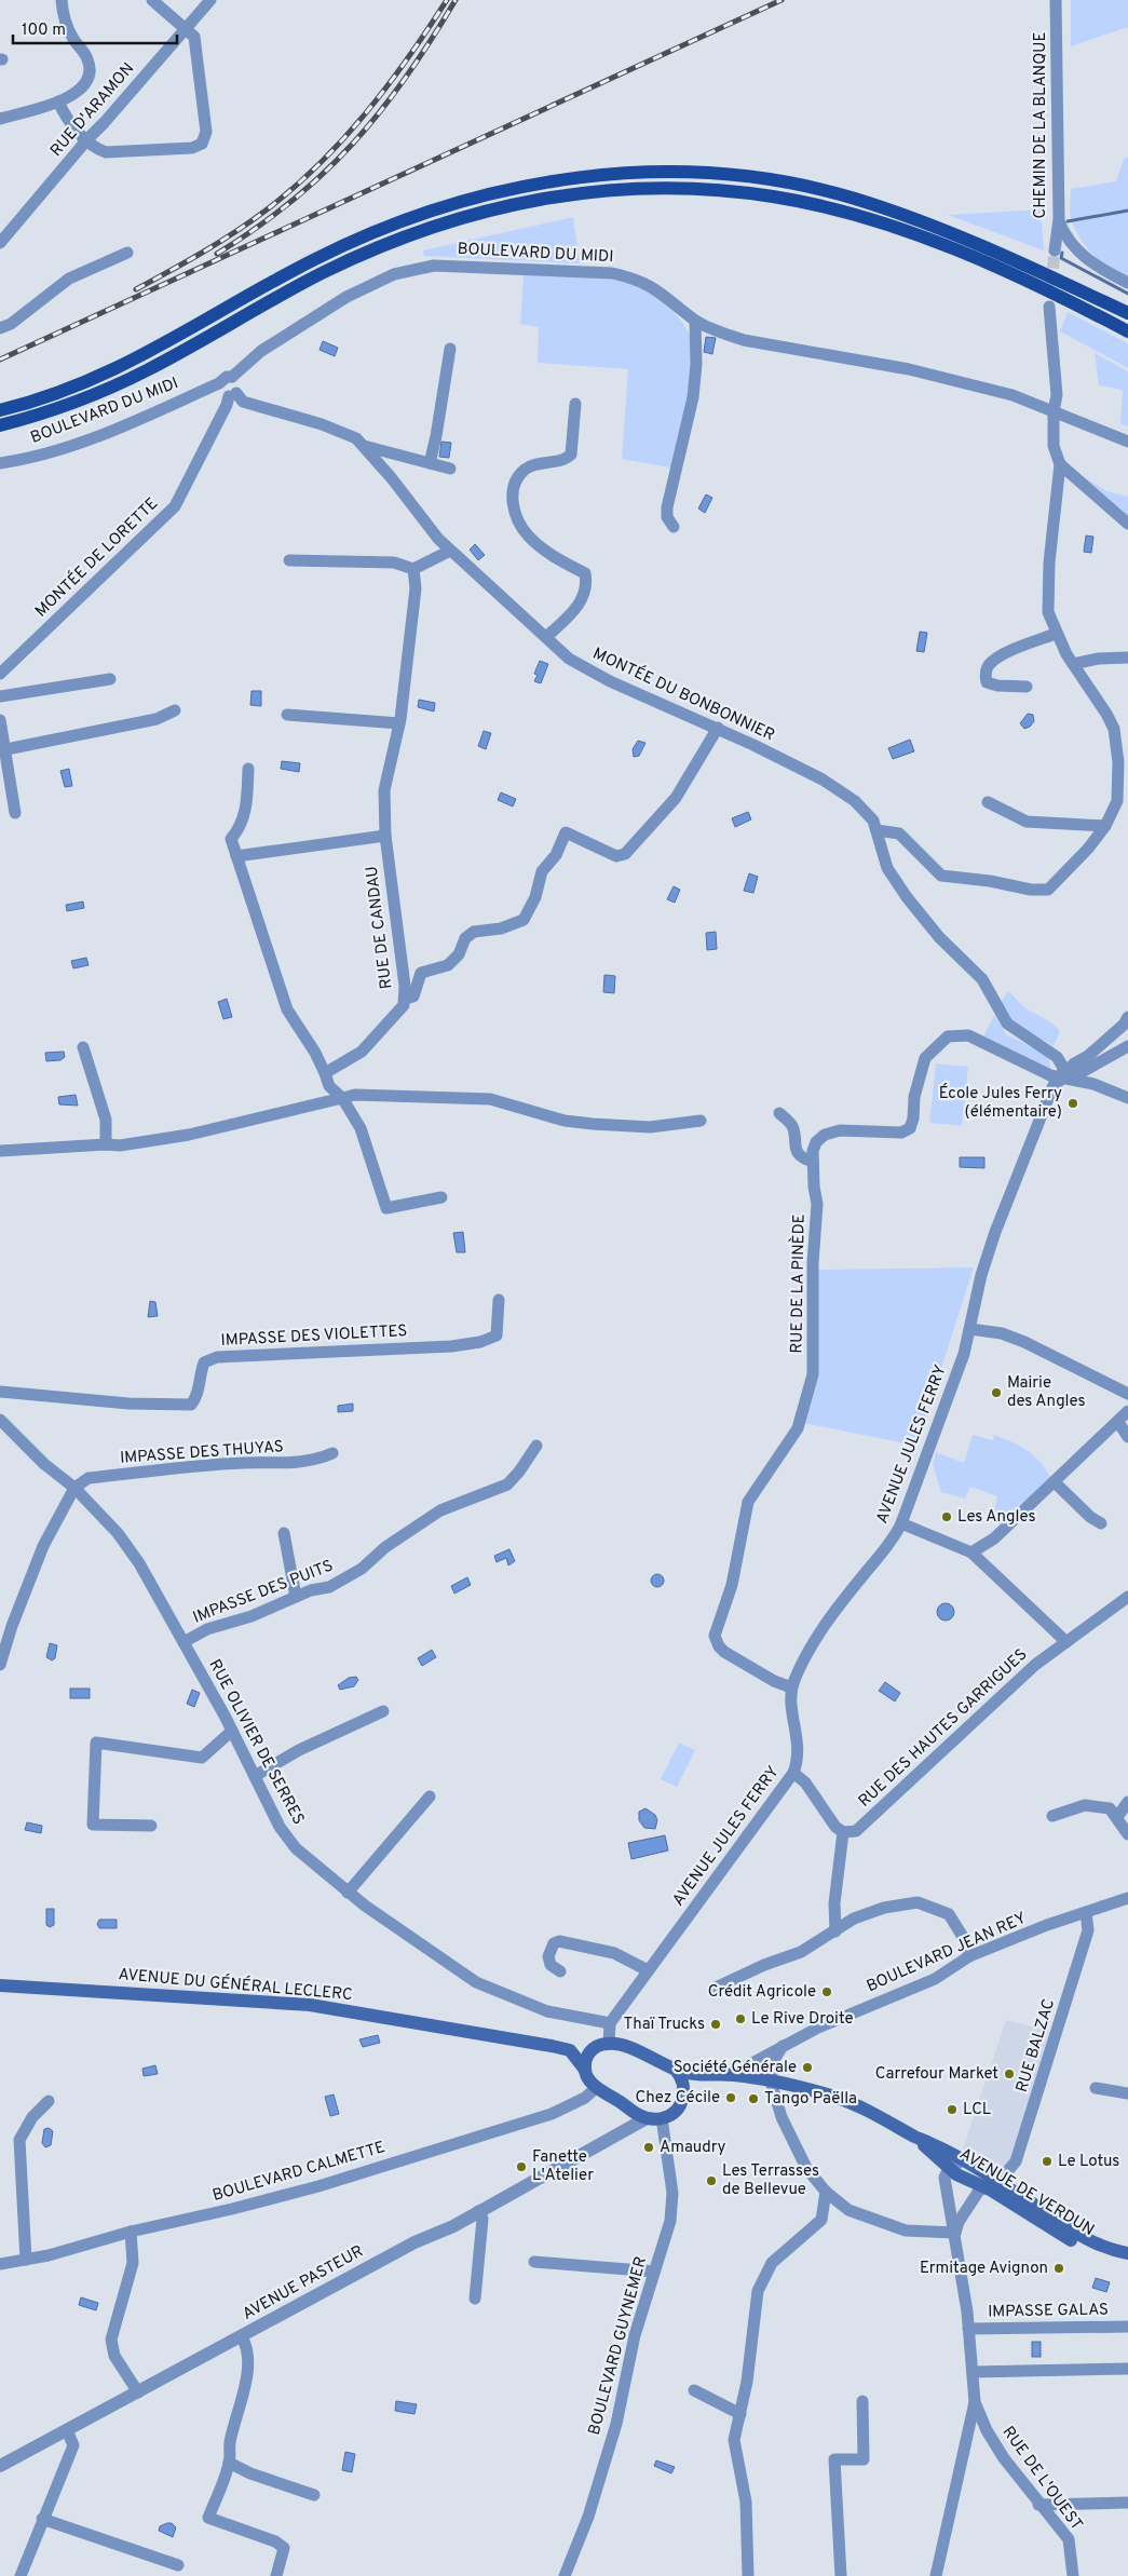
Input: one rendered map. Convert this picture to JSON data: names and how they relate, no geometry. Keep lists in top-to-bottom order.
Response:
{
  "streets": {
    "main road": ["AVENUE DU GÉNÉRAL LECLERC", "AVENUE DE VERDUN"],
    "street": [
      "RUE D'ARAMON",
      "CHEMIN DE LA BLANQUE",
      "BOULEVARD DU MIDI",
      "MONTÉE DE LORETTE",
      "MONTÉE DU BONBONNIER",
      "RUE DE CANDAU",
      "RUE DE LA PINÈDE",
      "IMPASSE DES VIOLETTES",
      "AVENUE JULES FERRY",
      "IMPASSE DES THUYAS",
      "IMPASSE DES PUITS",
      "RUE DES HAUTES GARRIGUES",
      "RUE OLIVIER DE SERRES",
      "BOULEVARD JEAN REY",
      "RUE BALZAC",
      "BOULEVARD CALMETTE",
      "AVENUE PASTEUR",
      "IMPASSE GALAS",
      "BOULEVARD GUYNEMER",
      "RUE DE L'OUEST"
    ]
  },
  "crossings": [
    ["BOULEVARD DU MIDI", "MONTÉE DE LORETTE"],
    ["BOULEVARD DU MIDI", "MONTÉE DU BONBONNIER"],
    ["MONTÉE DE LORETTE", "MONTÉE DU BONBONNIER"],
    ["MONTÉE DU BONBONNIER", "RUE DE LA PINÈDE"],
    ["MONTÉE DU BONBONNIER", "AVENUE JULES FERRY"],
    ["RUE DE LA PINÈDE", "AVENUE JULES FERRY"],
    ["AVENUE JULES FERRY", "RUE OLIVIER DE SERRES"],
    ["IMPASSE DES THUYAS", "RUE OLIVIER DE SERRES"],
    ["IMPASSE DES PUITS", "RUE OLIVIER DE SERRES"],
    ["BOULEVARD JEAN REY", "RUE BALZAC"],
    ["BOULEVARD JEAN REY", "AVENUE DE VERDUN"],
    ["RUE BALZAC", "AVENUE DE VERDUN"]
  ],
  "places": [
    "École Jules Ferry (élémentaire)",
    "Mairie des Angles",
    "Les Angles",
    "Crédit Agricole",
    "Le Rive Droite",
    "Thaï Trucks",
    "Société Générale",
    "Carrefour Market",
    "Chez Cécile",
    "Tango Paëlla",
    "LCL",
    "Amaudry",
    "Le Lotus",
    "Fanette L'Atelier",
    "Les Terrasses de Bellevue",
    "Ermitage Avignon"
  ],
  "scale_bar": "100 m"
}
